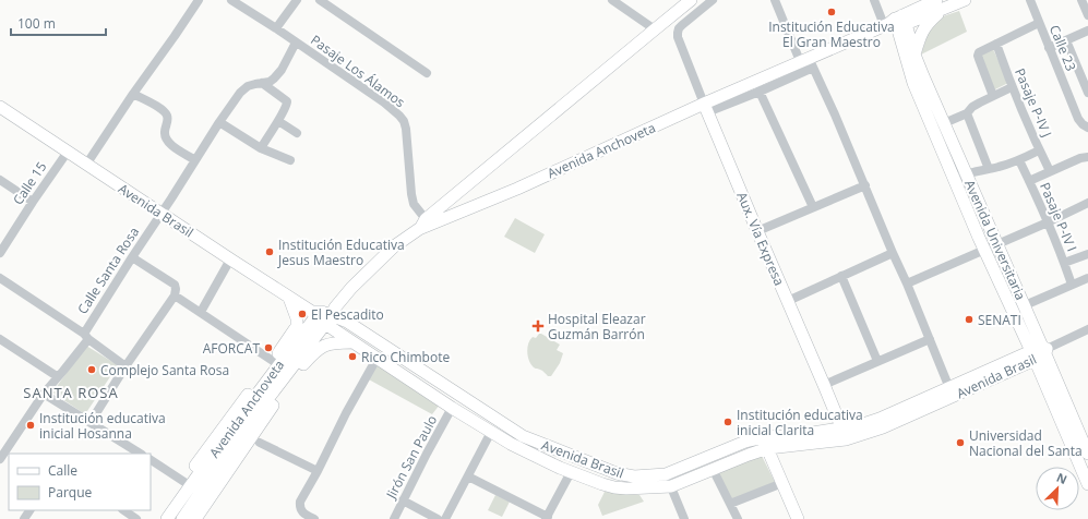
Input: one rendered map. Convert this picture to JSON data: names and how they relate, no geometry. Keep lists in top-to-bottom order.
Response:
{
  "streets": {
    "main road": [
      "Avenida Anchoveta",
      "Avenida Brasil",
      "Aux. Vía Expresa",
      "Avenida Universitaria"
    ],
    "street": [
      "Calle 23",
      "Pasaje Los Álamos",
      "Pasaje P-IV J",
      "Calle 15",
      "Pasaje P-IV I",
      "Calle Santa Rosa",
      "Jirón San Paulo"
    ]
  },
  "crossings": [
    ["Pasaje Los Álamos", "Avenida Anchoveta"],
    ["Pasaje Los Álamos", "Calle Santa Rosa"],
    ["Avenida Anchoveta", "Avenida Brasil"],
    ["Avenida Anchoveta", "Aux. Vía Expresa"],
    ["Avenida Anchoveta", "Avenida Universitaria"],
    ["Calle 15", "Avenida Brasil"],
    ["Avenida Brasil", "Aux. Vía Expresa"],
    ["Avenida Brasil", "Avenida Universitaria"],
    ["Avenida Brasil", "Calle Santa Rosa"],
    ["Avenida Brasil", "Jirón San Paulo"]
  ],
  "districts": ["SANTA ROSA"],
  "places": {
    "other": [
      "Institución Educativa El Gran Maestro",
      "Institución Educativa Jesus Maestro",
      "El Pescadito",
      "SENATI",
      "AFORCAT",
      "Rico Chimbote",
      "Complejo Santa Rosa",
      "Institución educativa inicial Clarita",
      "Institución educativa inicial Hosanna",
      "Universidad Nacional del Santa"
    ],
    "health": ["Hospital Eleazar Guzmán Barrón"]
  },
  "legend": ["Calle", "Parque"],
  "scale_bar": "100 m",
  "north": "top right"
}
